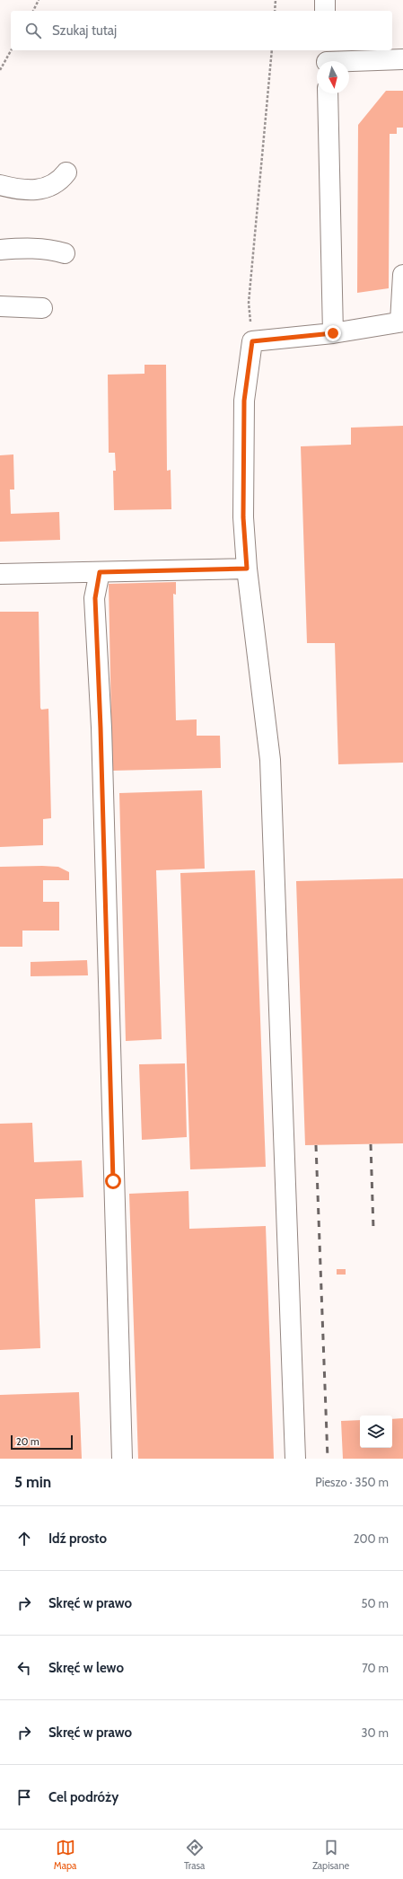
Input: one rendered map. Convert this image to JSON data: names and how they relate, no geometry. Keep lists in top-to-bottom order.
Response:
{
  "scale_bar": "20 m",
  "north": "bottom",
  "page": {
    "search": "Szukaj tutaj",
    "scale": "20 m",
    "heading": ["5 min", "Pieszo · 350 m"],
    "list": [
      ["Idź prosto", "200 m"],
      ["Skręć w prawo", "50 m"],
      ["Skręć w lewo", "70 m"],
      ["Skręć w prawo", "30 m"],
      "Cel podróży"
    ],
    "nav": ["Mapa", "Trasa", "Zapisane"]
  }
}
